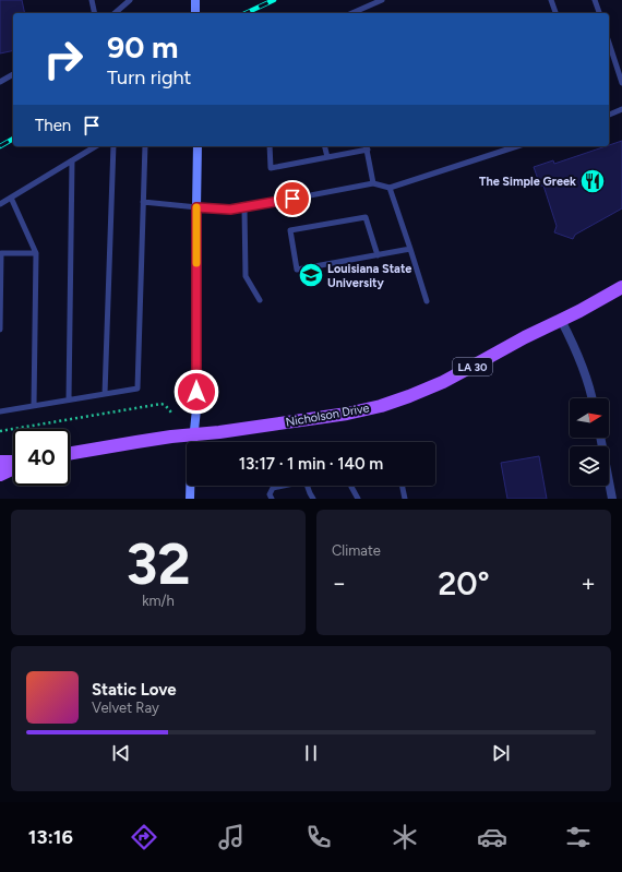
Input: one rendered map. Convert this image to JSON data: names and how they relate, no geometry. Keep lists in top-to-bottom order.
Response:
{
  "streets": {
    "main road": ["LA 30", "Nicholson Drive"]
  },
  "places": {
    "restaurant": ["The Simple Greek"],
    "school or university": ["Louisiana State University"]
  },
  "north": "right",
  "page": {
    "turn": ["90 m", "Turn right"],
    "then": "Then",
    "limit": "40",
    "trip": "13:17 · 1 min · 140 m",
    "tile": [
      ["32", "km/h"],
      "Climate"
    ],
    "heat": ["−", "20°", "+"],
    "song": ["Static Love", "Velvet Ray"],
    "tabs": "13:16"
  }
}
